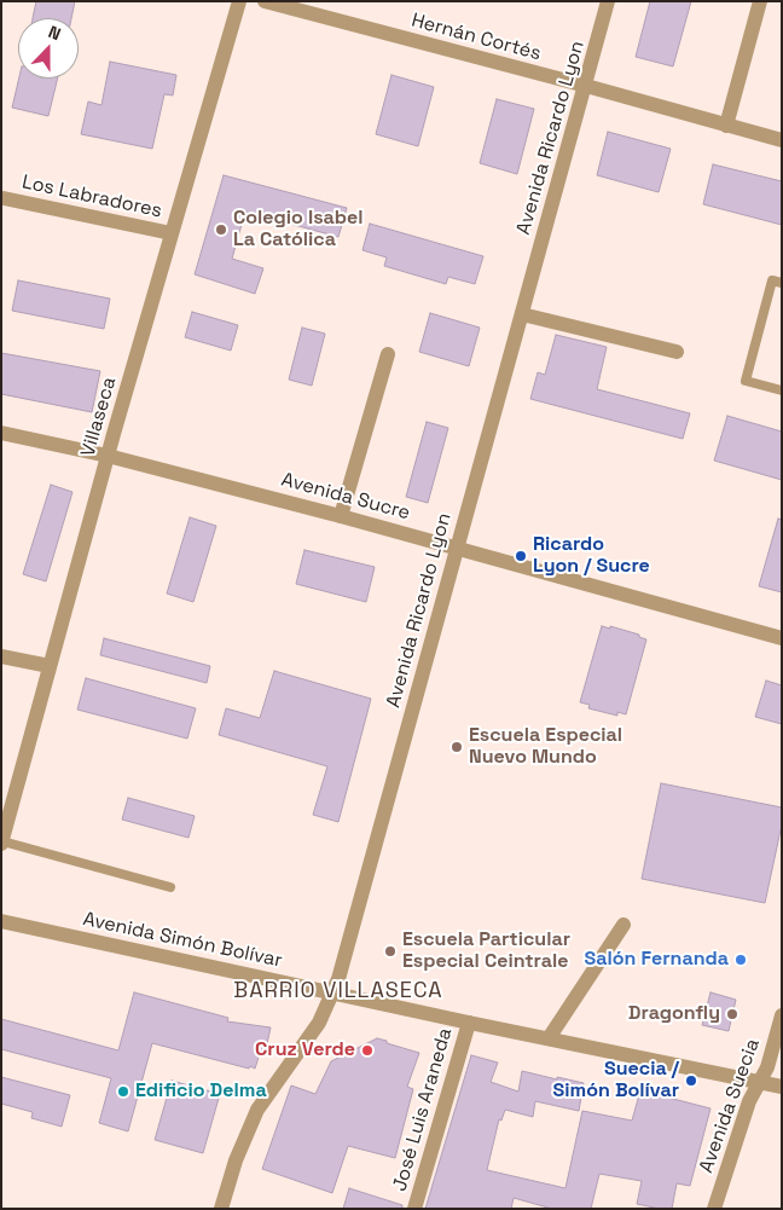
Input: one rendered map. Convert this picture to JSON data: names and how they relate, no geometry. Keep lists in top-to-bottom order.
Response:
{
  "streets": {
    "street": [
      "Hernán Cortés",
      "Avenida Ricardo Lyon",
      "Los Labradores",
      "Villaseca",
      "Avenida Sucre",
      "Avenida Simón Bolívar",
      "Avenida Suecia",
      "José Luis Araneda"
    ]
  },
  "crossings": [
    ["Hernán Cortés", "Avenida Ricardo Lyon"],
    ["Avenida Ricardo Lyon", "Avenida Sucre"],
    ["Avenida Ricardo Lyon", "Avenida Simón Bolívar"],
    ["Los Labradores", "Villaseca"],
    ["Villaseca", "Avenida Sucre"],
    ["Avenida Simón Bolívar", "Avenida Suecia"],
    ["Avenida Simón Bolívar", "José Luis Araneda"]
  ],
  "districts": ["BARRIO VILLASECA"],
  "places": [
    "Colegio Isabel La Católica",
    "Ricardo Lyon / Sucre",
    "Escuela Especial Nuevo Mundo",
    "Escuela Particular Especial Ceintrale",
    "Salón Fernanda",
    "Dragonfly",
    "Cruz Verde",
    "Suecia / Simón Bolívar",
    "Edificio Delma"
  ],
  "north": "top"
}
